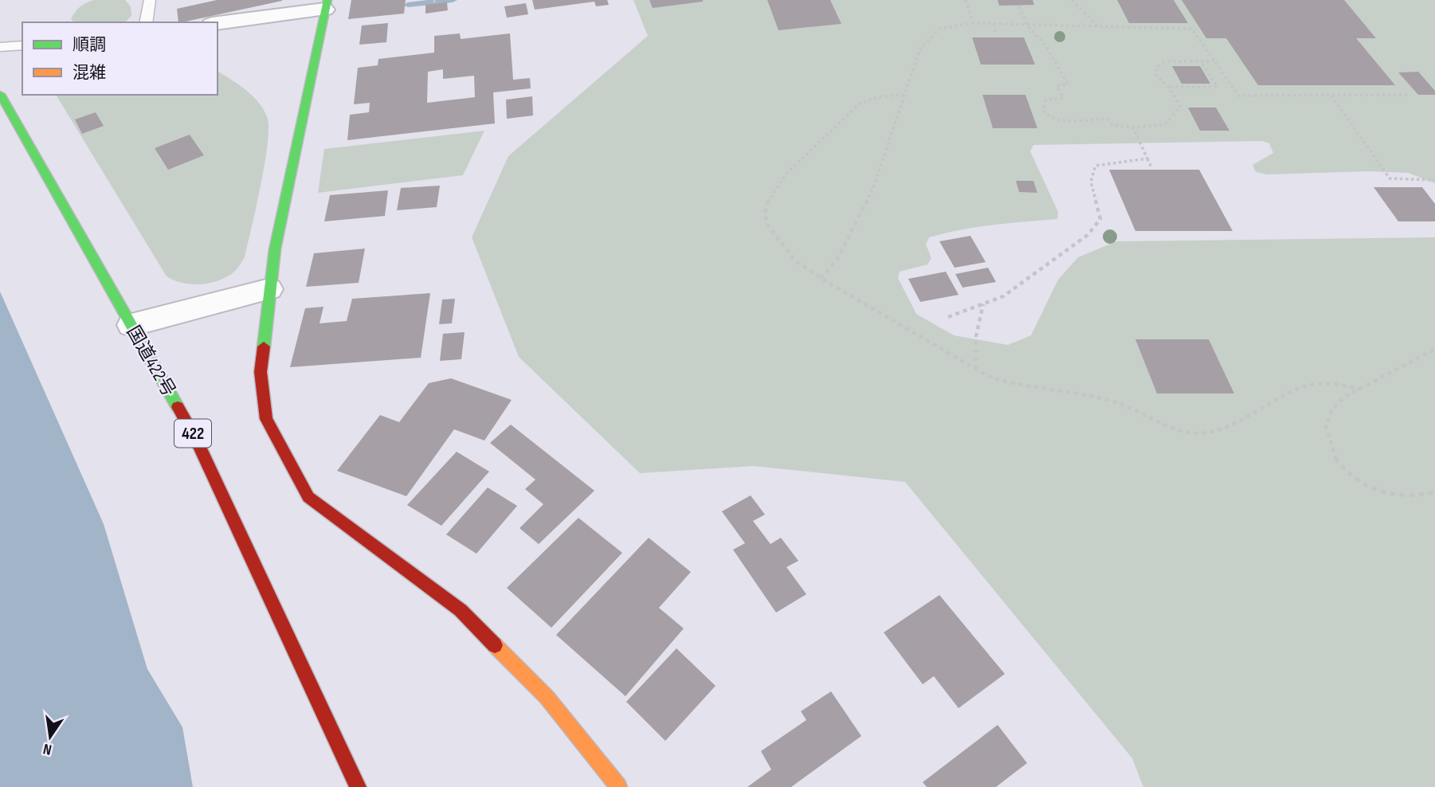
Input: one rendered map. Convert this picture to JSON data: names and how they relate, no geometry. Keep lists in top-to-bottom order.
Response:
{
  "streets": {
    "main road": ["国道422号", "422"]
  },
  "legend": ["順調", "混雑"],
  "north": "bottom"
}
